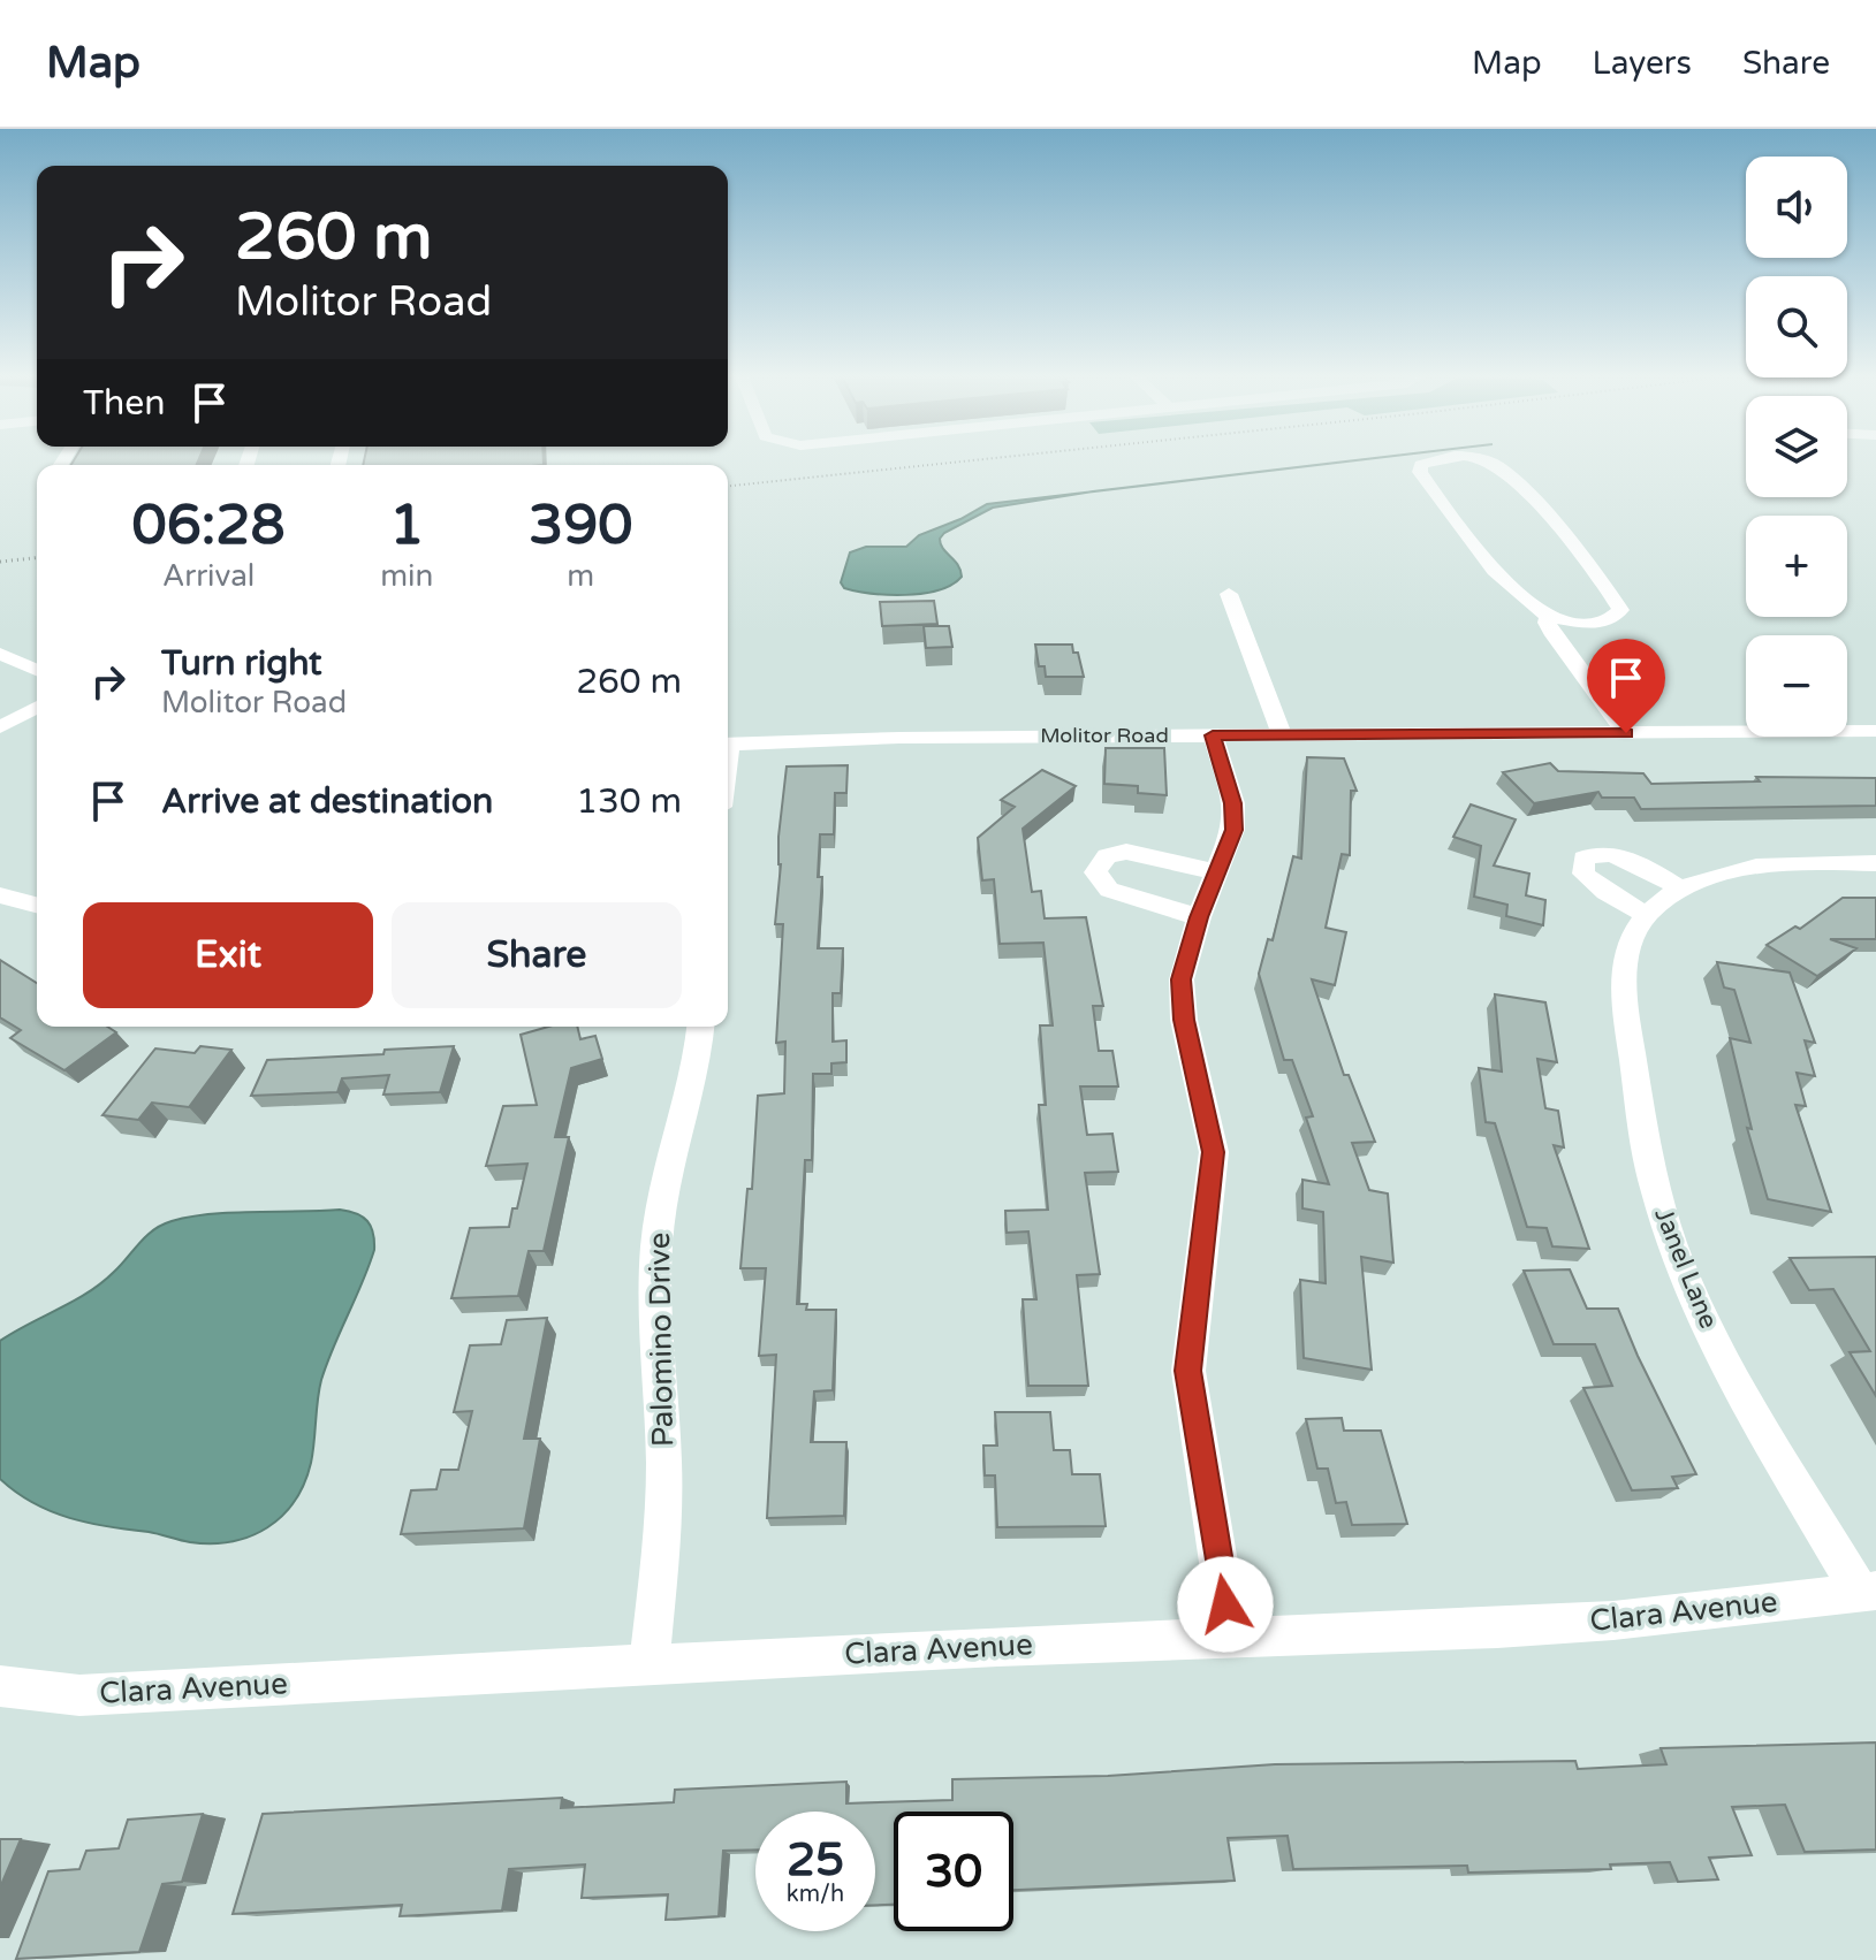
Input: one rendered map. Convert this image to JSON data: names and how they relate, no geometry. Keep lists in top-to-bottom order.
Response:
{
  "streets": {
    "street": [
      "Molitor Road",
      "Janel Lane",
      "Palomino Drive",
      "Clara Avenue"
    ]
  },
  "crossings": [
    ["Janel Lane", "Clara Avenue"],
    ["Palomino Drive", "Clara Avenue"]
  ],
  "page": {
    "header": "Map",
    "nav": ["Map", "Layers", "Share"],
    "map_buttons": ["+", "−"],
    "turn": ["260 m", "Molitor Road"],
    "then": "Then",
    "eta": [
      "06:28",
      "Arrival",
      "1",
      "min",
      "390",
      "m"
    ],
    "list": [
      {
        "name": "Turn right",
        "note": "Molitor Road",
        "value": "260 m"
      },
      {
        "name": "Arrive at destination",
        "value": "130 m"
      }
    ],
    "buttons": ["Exit", "Share"],
    "speed": "25 km/h",
    "limit": "30"
  }
}
